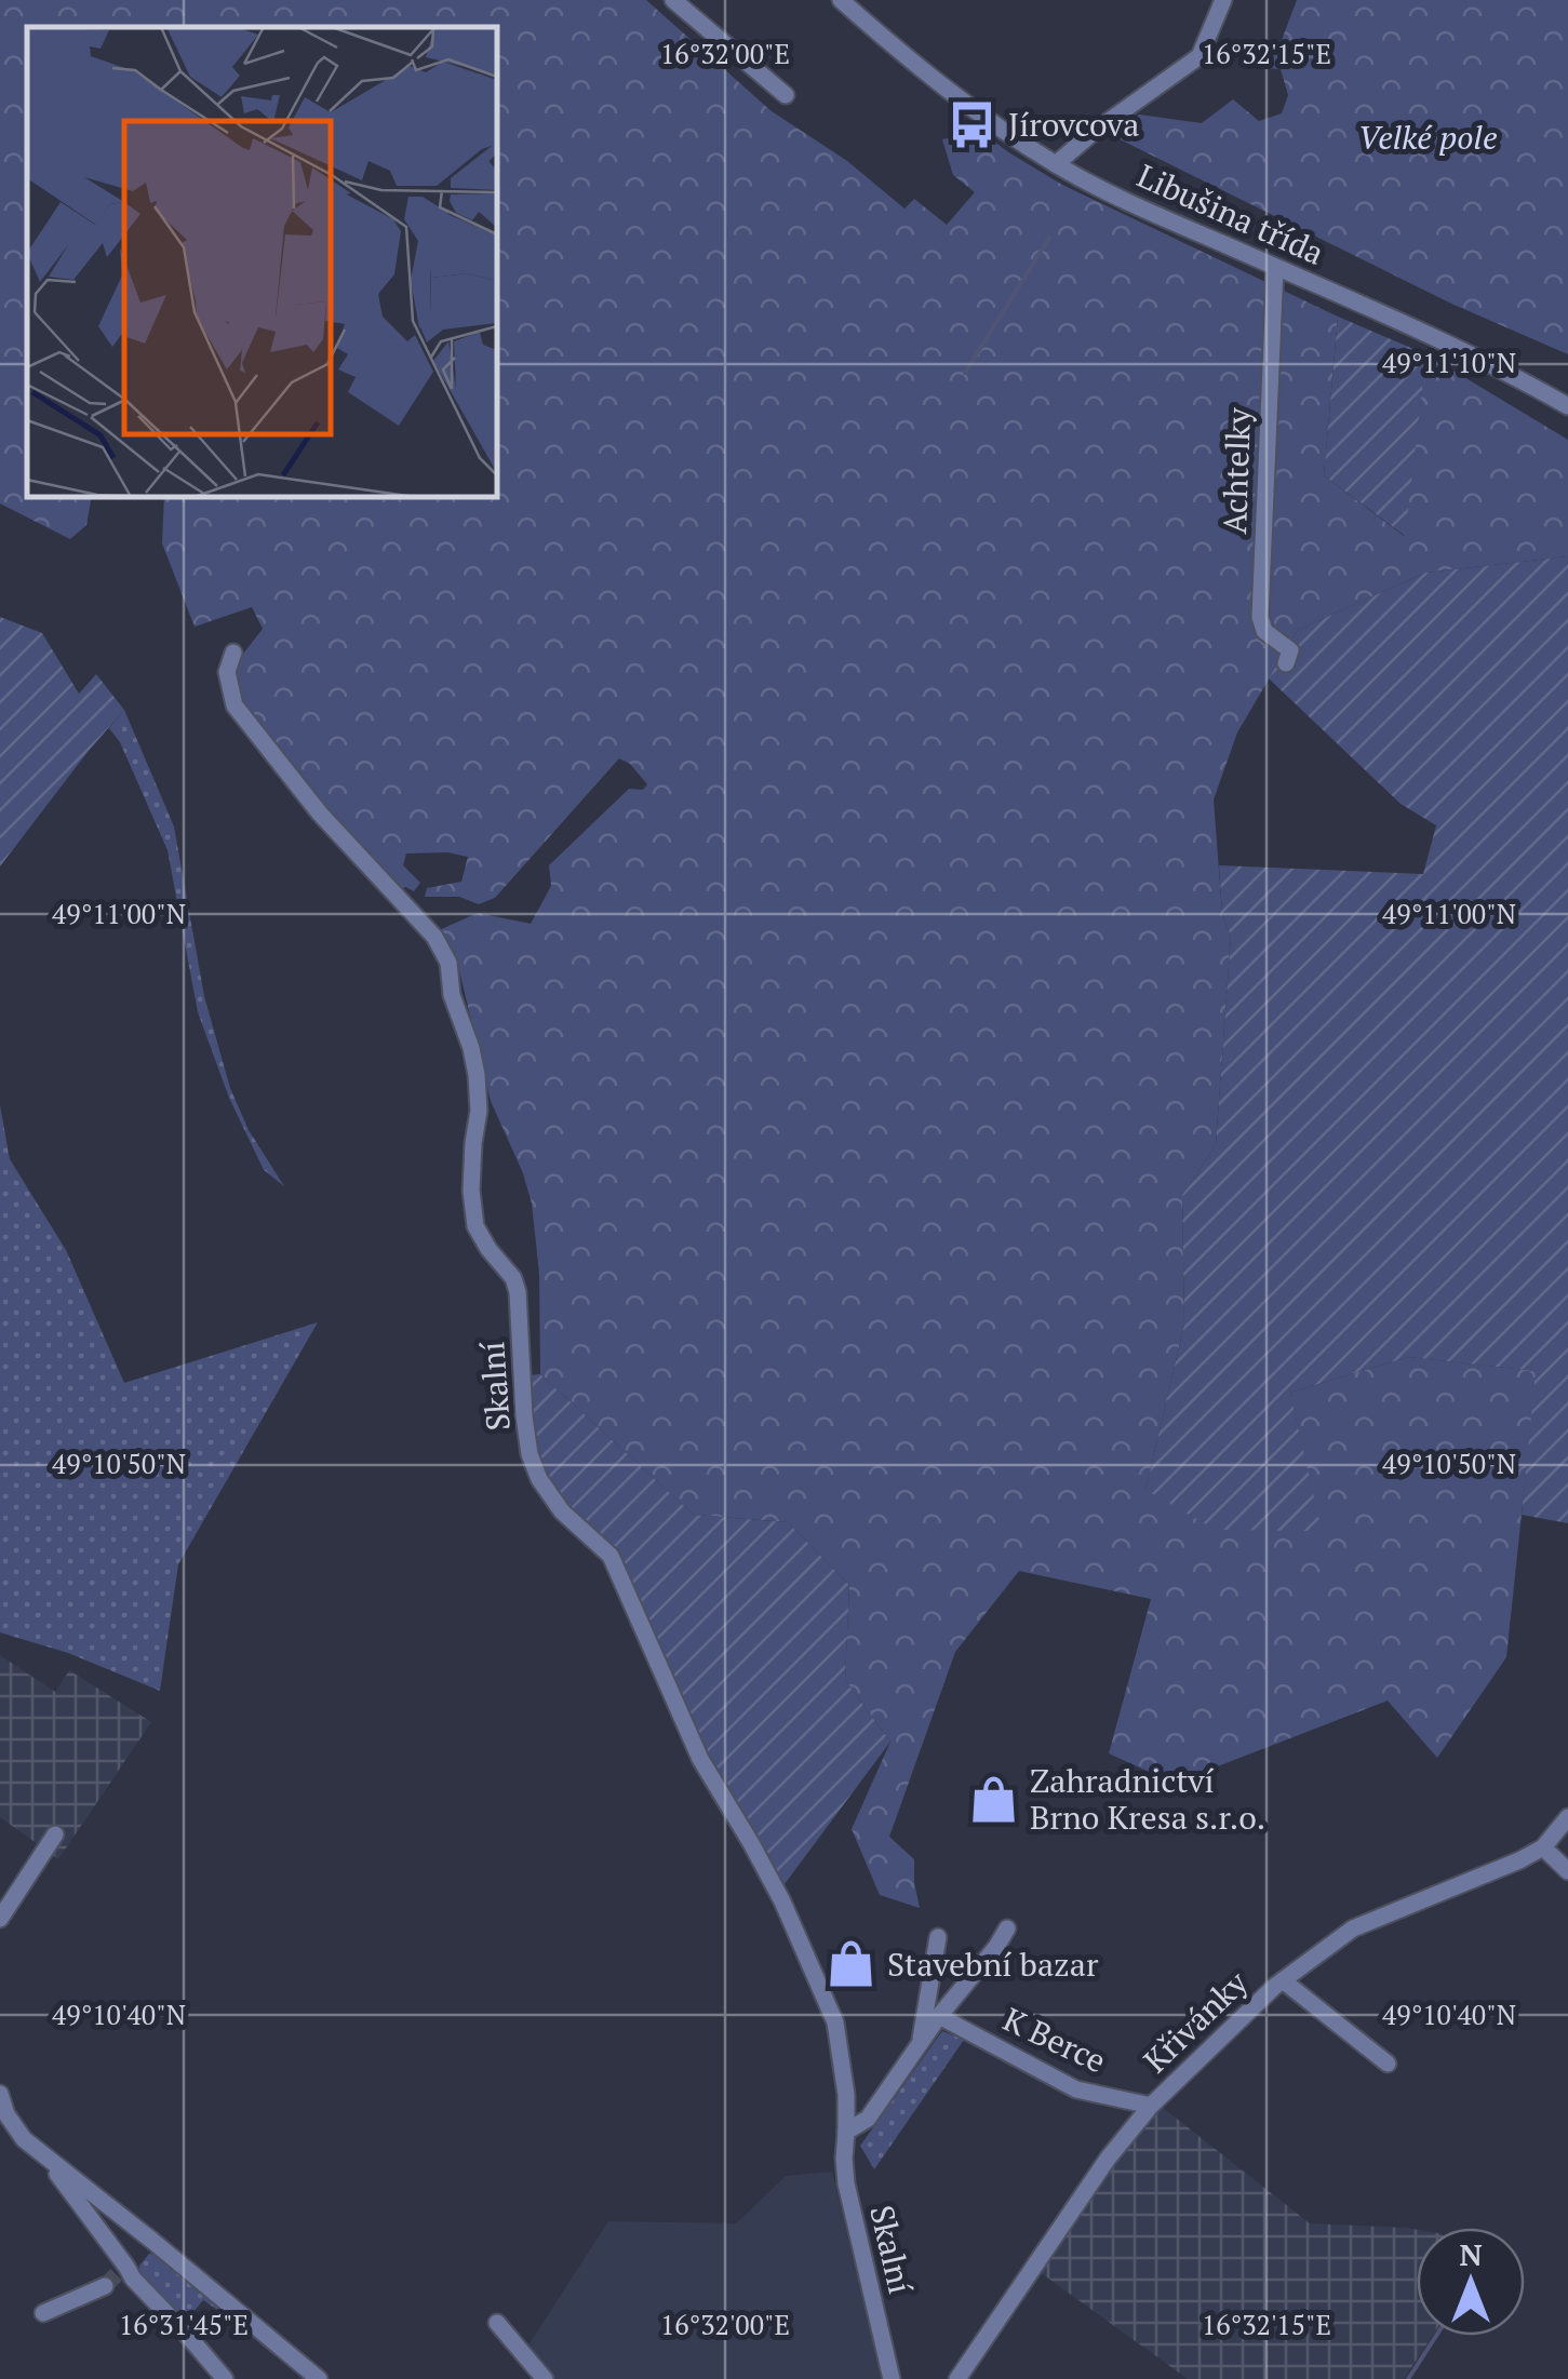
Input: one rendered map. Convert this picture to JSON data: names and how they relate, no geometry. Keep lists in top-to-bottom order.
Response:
{
  "streets": {
    "street": [
      "Libušina třída",
      "Achtelky",
      "Skalní",
      "Křivánky",
      "K Berce"
    ]
  },
  "crossings": [
    ["Libušina třída", "Achtelky"],
    ["Křivánky", "K Berce"]
  ],
  "parks": ["Velké pole"],
  "places": {
    "bus stop": ["Jírovcova"],
    "shop": ["Zahradnictví Brno Kresa s.r.o.", "Stavební bazar"]
  },
  "north": "top",
  "coordinates": [
    "16°32'00\"E",
    "16°32'15\"E",
    "49°11'10\"N",
    "49°11'00\"N",
    "49°10'50\"N",
    "49°10'40\"N",
    "16°31'45\"E"
  ]
}
